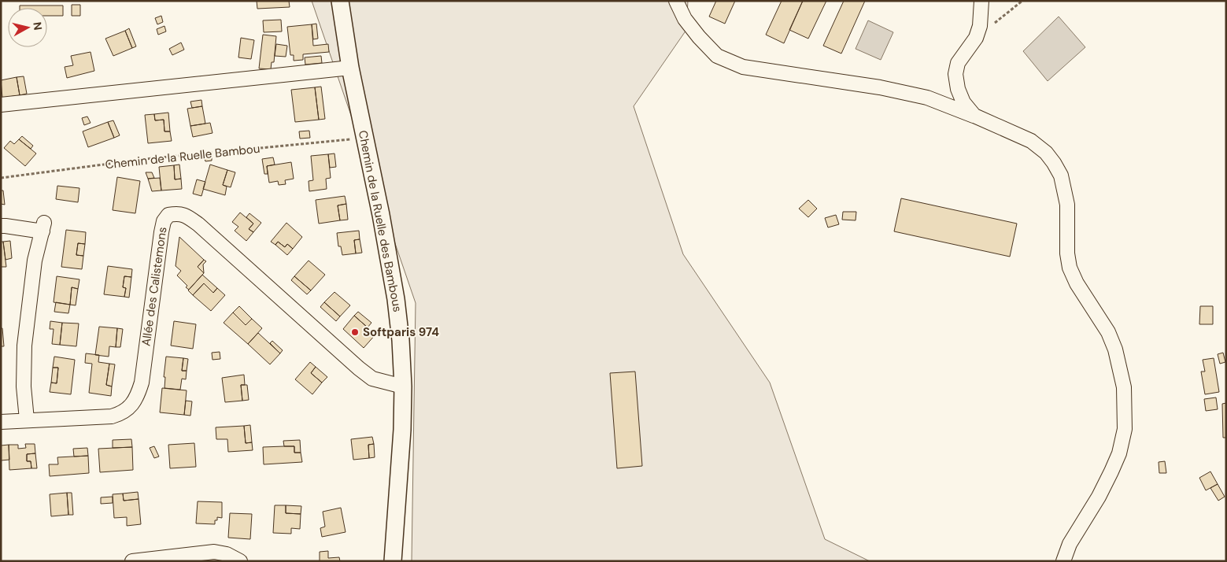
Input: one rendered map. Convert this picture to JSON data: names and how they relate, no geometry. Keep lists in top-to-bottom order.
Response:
{
  "streets": {
    "street": ["Chemin de la Ruelle des Bambous", "Allée des Calistemons"],
    "path": ["Chemin de la Ruelle Bambou"]
  },
  "crossings": [
    ["Chemin de la Ruelle Bambou", "Chemin de la Ruelle des Bambous"],
    ["Chemin de la Ruelle des Bambous", "Allée des Calistemons"]
  ],
  "places": ["Softparis 974"],
  "north": "right"
}
